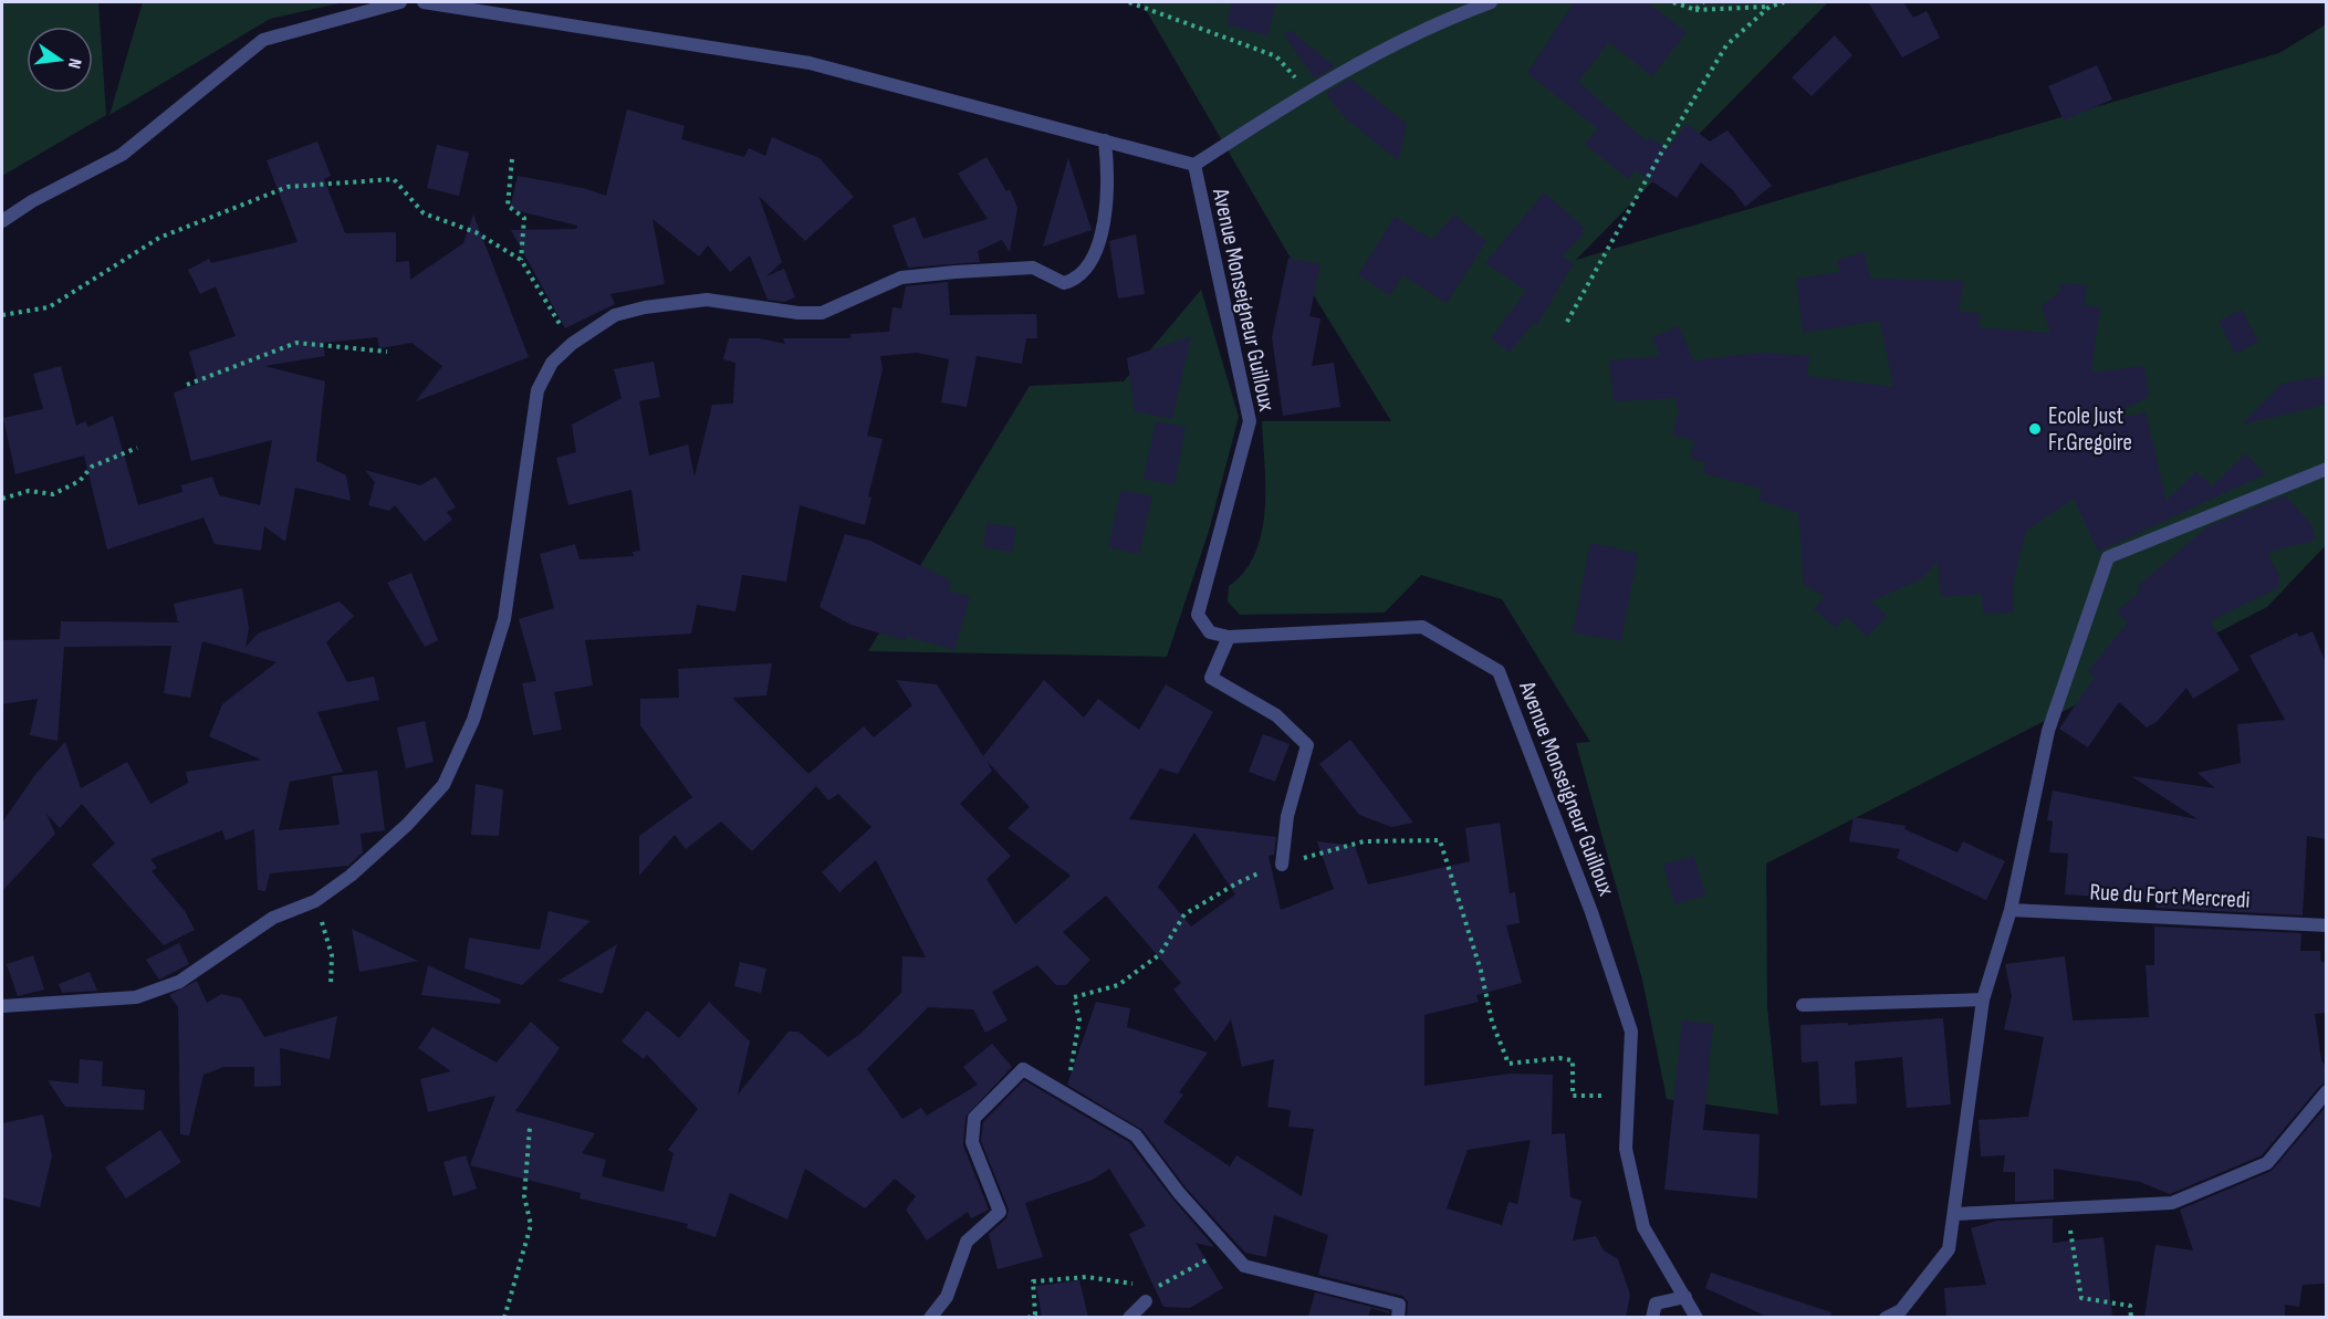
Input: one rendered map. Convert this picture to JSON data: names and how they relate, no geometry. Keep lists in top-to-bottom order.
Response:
{
  "streets": {
    "street": ["Avenue Monseigneur Guilloux", "Rue du Fort Mercredi"]
  },
  "places": ["Ecole Just Fr.Gregoire"],
  "north": "right"
}
